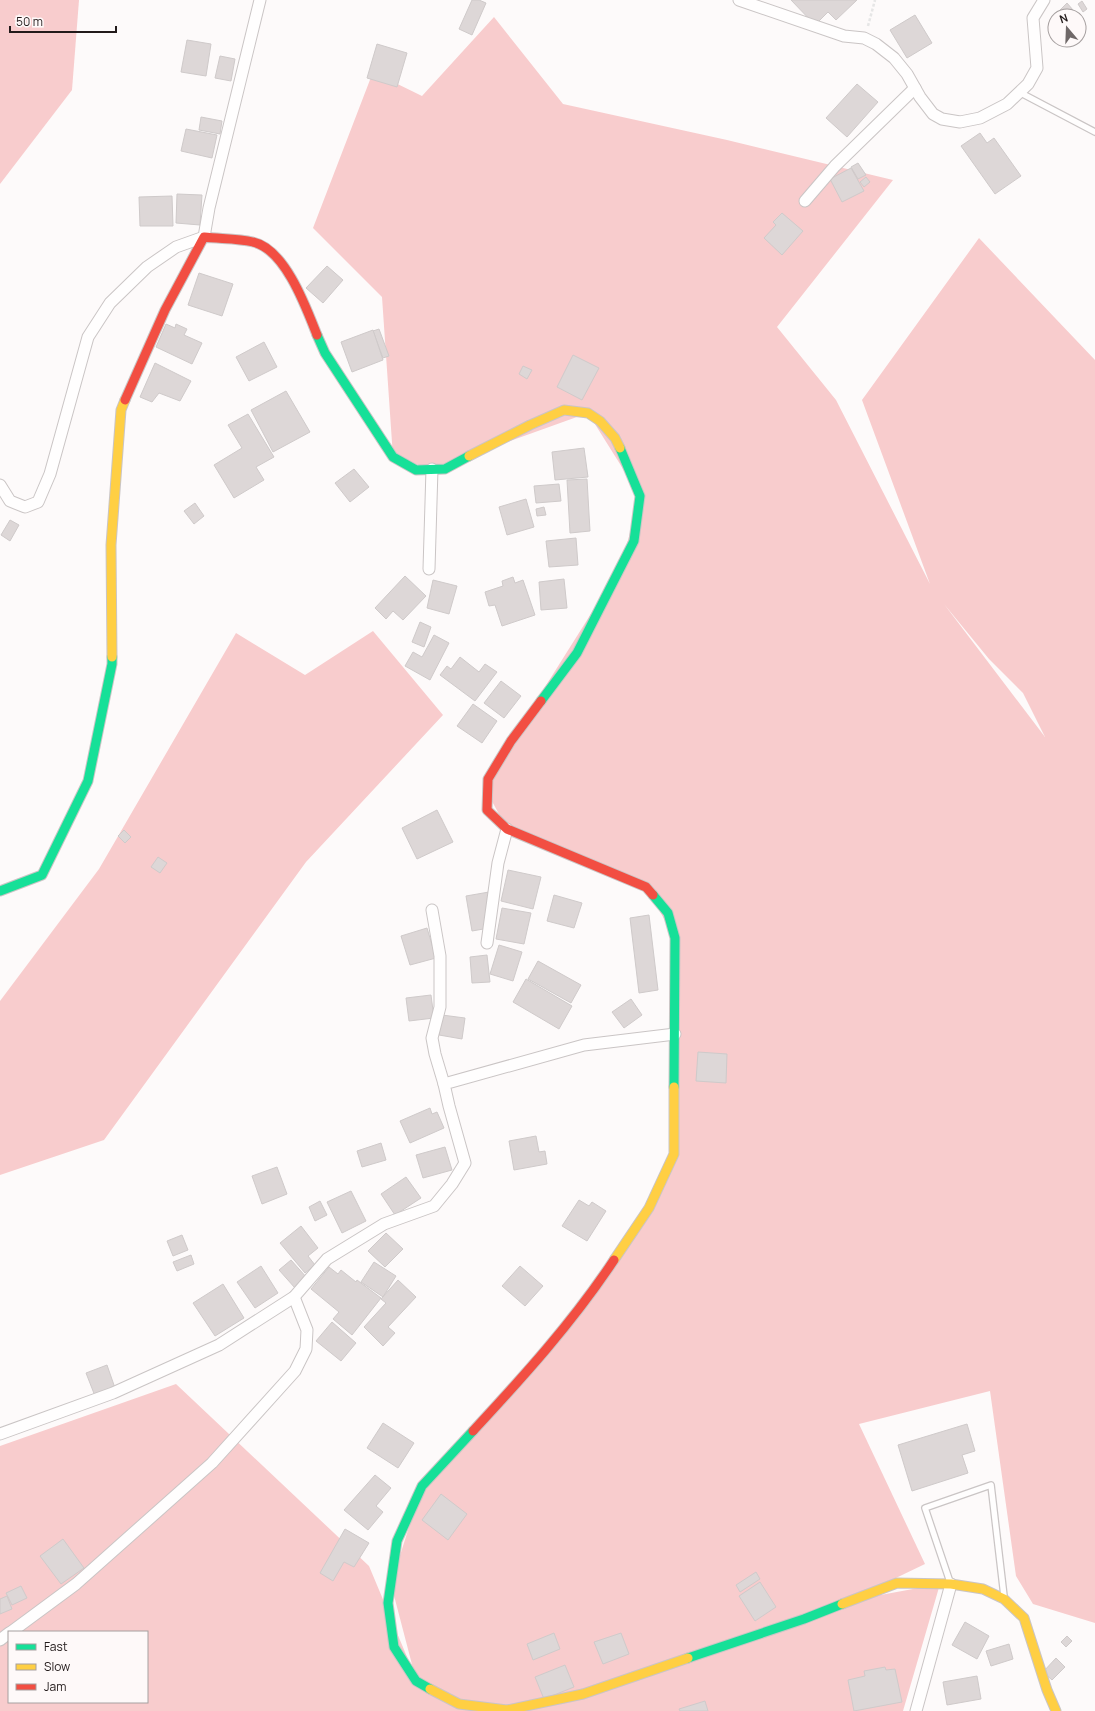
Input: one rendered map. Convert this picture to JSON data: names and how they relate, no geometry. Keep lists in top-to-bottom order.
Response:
{
  "legend": ["Fast", "Slow", "Jam"],
  "scale_bar": "50 m",
  "north": "top"
}
